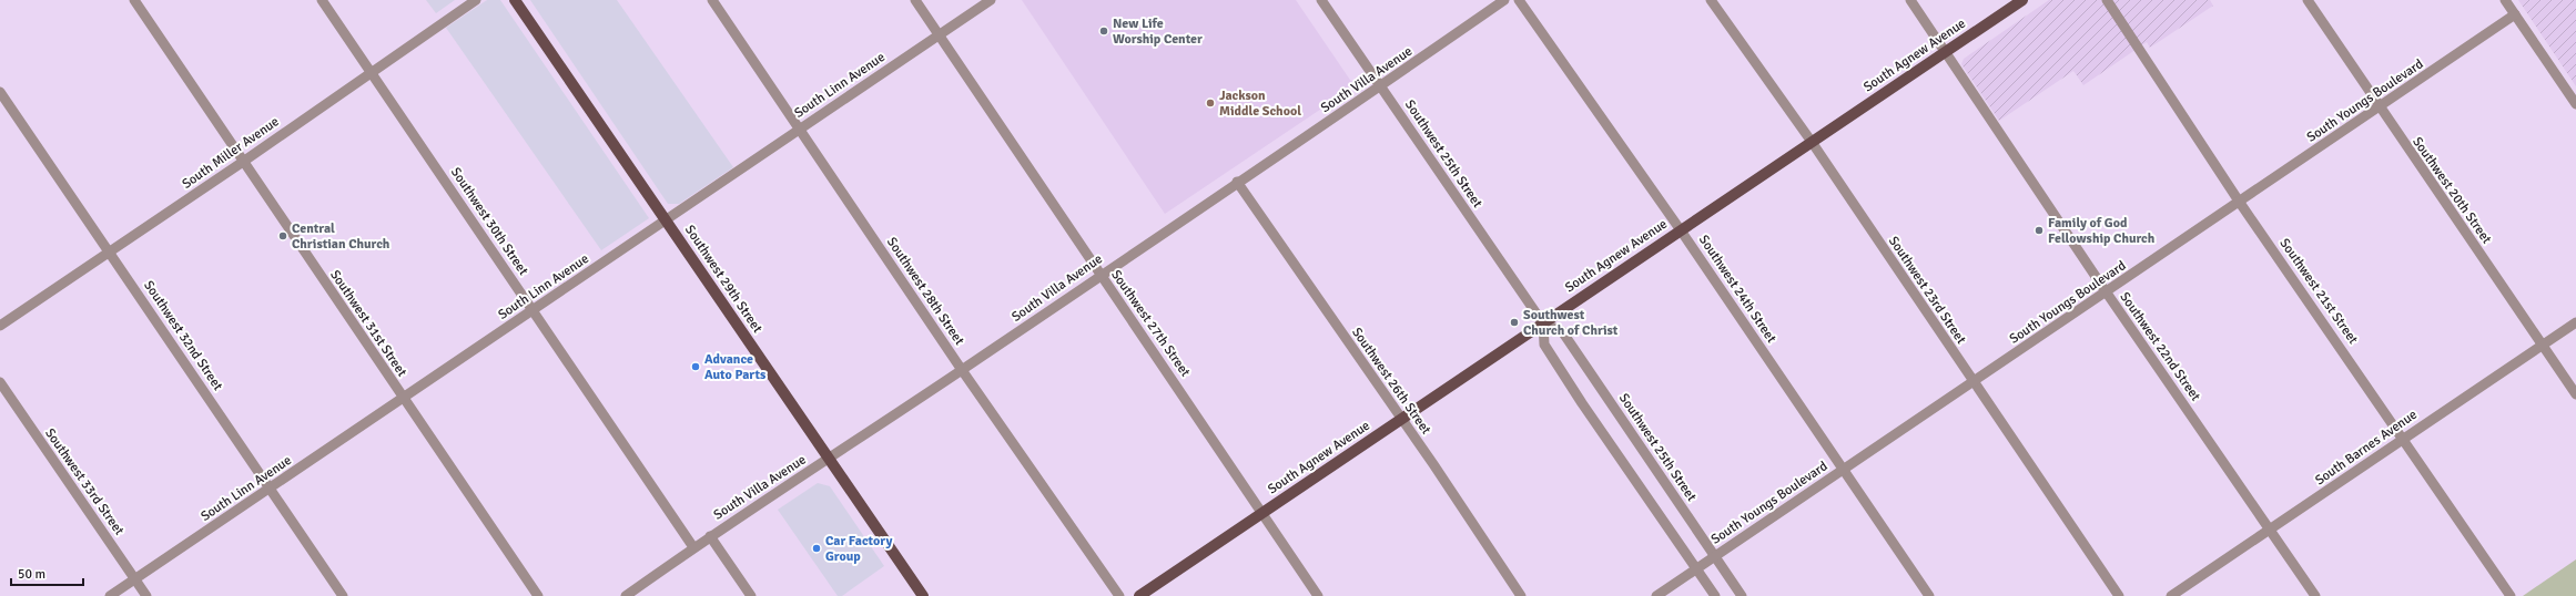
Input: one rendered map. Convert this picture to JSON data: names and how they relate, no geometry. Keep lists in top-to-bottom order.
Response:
{
  "streets": {
    "main road": ["South Agnew Avenue", "Southwest 29th Street"],
    "street": [
      "South Villa Avenue",
      "South Linn Avenue",
      "South Youngs Boulevard",
      "South Miller Avenue",
      "Southwest 25th Street",
      "Southwest 20th Street",
      "Southwest 30th Street",
      "Southwest 24th Street",
      "Southwest 23rd Street",
      "Southwest 28th Street",
      "Southwest 21st Street",
      "Southwest 31st Street",
      "Southwest 27th Street",
      "Southwest 32nd Street",
      "Southwest 22nd Street",
      "Southwest 26th Street",
      "South Barnes Avenue",
      "Southwest 33rd Street"
    ]
  },
  "crossings": [
    ["South Agnew Avenue", "Southwest 25th Street"],
    ["South Agnew Avenue", "Southwest 24th Street"],
    ["South Agnew Avenue", "Southwest 23rd Street"],
    ["South Agnew Avenue", "Southwest 27th Street"],
    ["South Agnew Avenue", "Southwest 22nd Street"],
    ["South Agnew Avenue", "Southwest 26th Street"],
    ["South Villa Avenue", "Southwest 25th Street"],
    ["South Villa Avenue", "Southwest 30th Street"],
    ["South Villa Avenue", "Southwest 29th Street"],
    ["South Villa Avenue", "Southwest 28th Street"],
    ["South Villa Avenue", "Southwest 27th Street"],
    ["South Villa Avenue", "Southwest 26th Street"],
    ["South Linn Avenue", "Southwest 30th Street"],
    ["South Linn Avenue", "Southwest 29th Street"],
    ["South Linn Avenue", "Southwest 28th Street"],
    ["South Linn Avenue", "Southwest 31st Street"],
    ["South Linn Avenue", "Southwest 27th Street"],
    ["South Linn Avenue", "Southwest 32nd Street"],
    ["South Linn Avenue", "Southwest 33rd Street"],
    ["South Youngs Boulevard", "Southwest 25th Street"],
    ["South Youngs Boulevard", "Southwest 20th Street"],
    ["South Youngs Boulevard", "Southwest 24th Street"],
    ["South Youngs Boulevard", "Southwest 23rd Street"],
    ["South Youngs Boulevard", "Southwest 21st Street"],
    ["South Youngs Boulevard", "Southwest 22nd Street"],
    ["South Miller Avenue", "Southwest 30th Street"],
    ["South Miller Avenue", "Southwest 31st Street"],
    ["South Miller Avenue", "Southwest 32nd Street"],
    ["Southwest 20th Street", "South Barnes Avenue"],
    ["Southwest 21st Street", "South Barnes Avenue"],
    ["Southwest 22nd Street", "South Barnes Avenue"]
  ],
  "places": [
    "New Life Worship Center",
    "Jackson Middle School",
    "Family of God Fellowship Church",
    "Central Christian Church",
    "Southwest Church of Christ",
    "Advance Auto Parts",
    "Car Factory Group"
  ],
  "scale_bar": "50 m"
}
